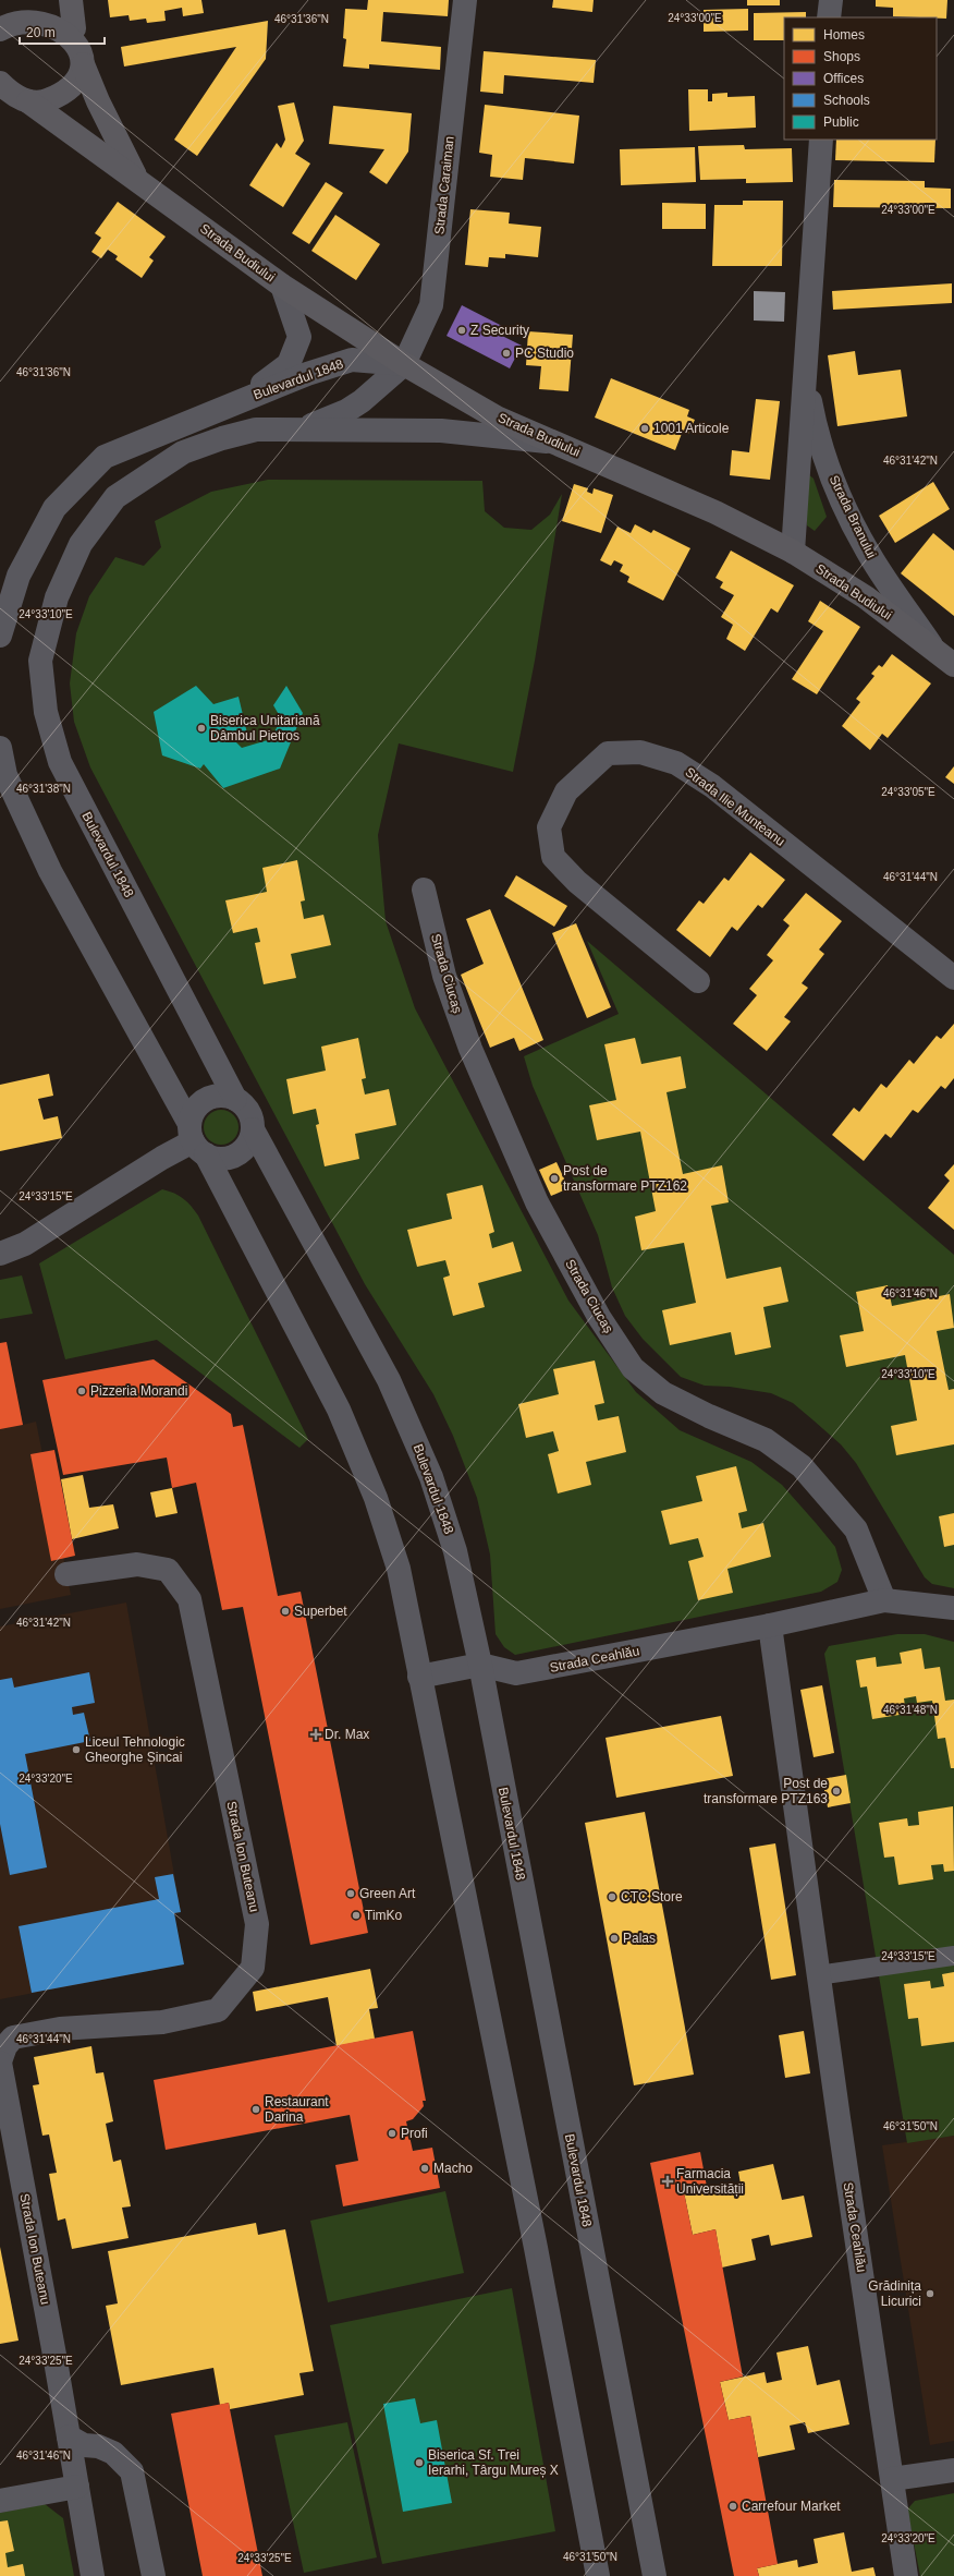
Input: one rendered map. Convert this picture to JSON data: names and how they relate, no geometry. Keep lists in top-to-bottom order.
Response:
{
  "streets": {
    "main road": ["Strada Budiului"],
    "street": [
      "Strada Caraiman",
      "Bulevardul 1848",
      "Strada Branului",
      "Strada Ilie Munteanu",
      "Strada Ciucaș",
      "Strada Ceahlău",
      "Strada Ion Buteanu"
    ]
  },
  "crossings": [
    ["Strada Caraiman", "Strada Budiului"],
    ["Strada Caraiman", "Bulevardul 1848"],
    ["Strada Budiului", "Bulevardul 1848"],
    ["Strada Budiului", "Strada Branului"],
    ["Bulevardul 1848", "Strada Ceahlău"],
    ["Strada Ciucaș", "Strada Ceahlău"]
  ],
  "places": {
    "other": [
      "Z Security",
      "PC Studio",
      "1001 Articole",
      "Biserica Unitariană Dâmbul Pietros",
      "Post de transformare PTZ162",
      "Pizzeria Morandi",
      "Superbet",
      "Liceul Tehnologic Gheorghe Șincai",
      "Post de transformare PTZ163",
      "Green Art",
      "CTC Store",
      "TimKo",
      "Palas",
      "Restaurant Darina",
      "Profi",
      "Macho",
      "Grădinița Licurici",
      "Biserica Sf. Trei Ierarhi, Târgu Mureș X",
      "Carrefour Market"
    ],
    "health": ["Dr. Max", "Farmacia Universității"]
  },
  "legend": [
    "Homes",
    "Shops",
    "Offices",
    "Schools",
    "Public"
  ],
  "scale_bar": "20 m",
  "coordinates": [
    "24°33'00\"E",
    "46°31'36\"N",
    "46°31'42\"N",
    "24°33'10\"E",
    "46°31'38\"N",
    "24°33'05\"E",
    "46°31'44\"N",
    "24°33'15\"E",
    "46°31'46\"N",
    "46°31'48\"N",
    "24°33'20\"E",
    "46°31'50\"N",
    "24°33'25\"E"
  ]
}
